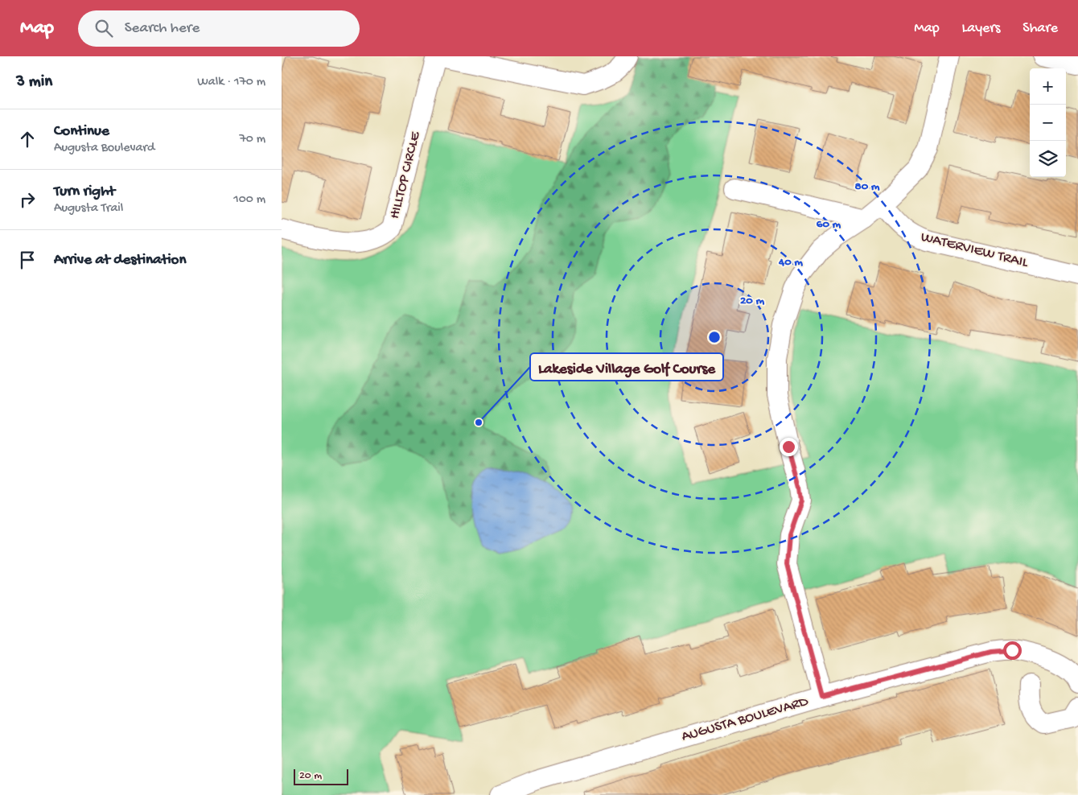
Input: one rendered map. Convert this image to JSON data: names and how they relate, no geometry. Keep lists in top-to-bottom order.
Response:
{
  "streets": {
    "street": ["HILLTOP CIRCLE", "WATERVIEW TRAIL", "AUGUSTA BOULEVARD"]
  },
  "places": ["Lakeside Village Golf Course"],
  "scale_bar": "20 m",
  "page": {
    "header": "Map",
    "search": "Search here",
    "nav": ["Map", "Layers", "Share"],
    "heading": ["3 min", "Walk · 170 m"],
    "map_buttons": ["+", "−"],
    "list": [
      ["Continue", "Augusta Boulevard", "70 m"],
      ["Turn right", "Augusta Trail", "100 m"],
      "Arrive at destination"
    ],
    "scale": "20 m"
  },
  "rings": [
    "80 m",
    "60 m",
    "40 m",
    "20 m"
  ]
}
